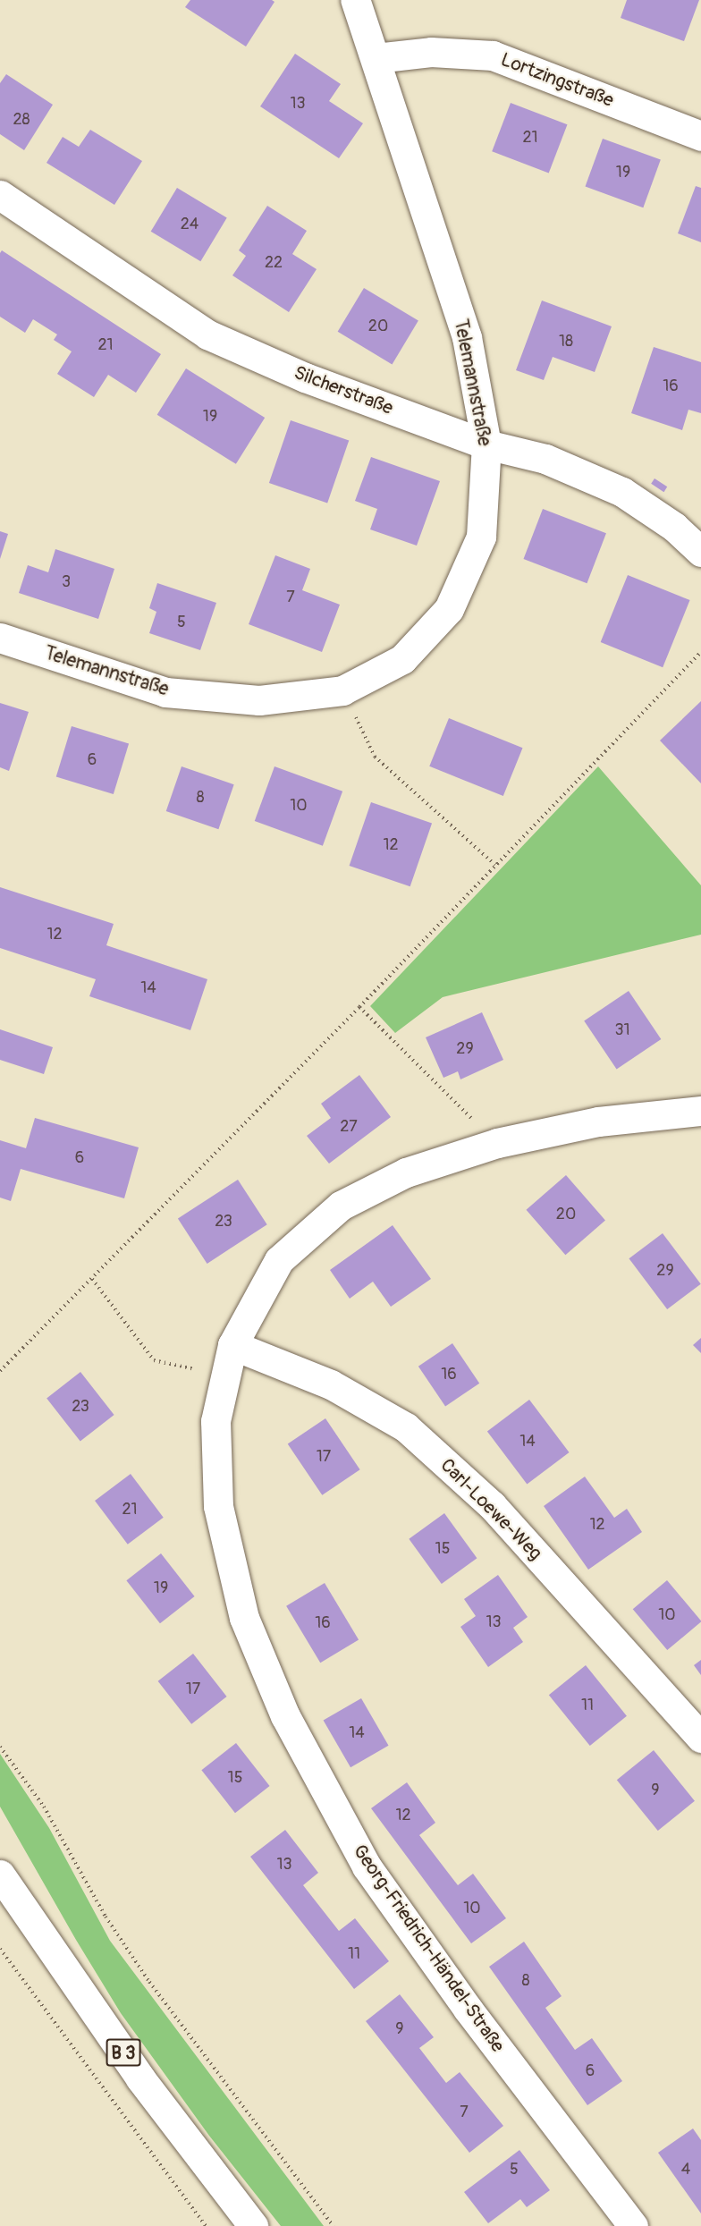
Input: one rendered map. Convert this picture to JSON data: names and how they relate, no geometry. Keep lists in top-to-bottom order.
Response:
{
  "streets": {
    "street": [
      "Lortzingstraße",
      "Telemannstraße",
      "Silcherstraße",
      "Carl-Loewe-Weg",
      "Georg-Friedrich-Händel-Straße",
      "B 3"
    ]
  },
  "crossings": [
    ["Lortzingstraße", "Telemannstraße"],
    ["Telemannstraße", "Silcherstraße"],
    ["Carl-Loewe-Weg", "Georg-Friedrich-Händel-Straße"]
  ],
  "house_numbers": [
    "13",
    "28",
    "21",
    "19",
    "24",
    "22",
    "20",
    "18",
    "21",
    "16",
    "19",
    "3",
    "7",
    "5",
    "6",
    "8",
    "10",
    "12",
    "12",
    "14",
    "31",
    "29",
    "27",
    "6",
    "20",
    "23",
    "29",
    "16",
    "23",
    "14",
    "17",
    "21",
    "12",
    "15",
    "19",
    "10",
    "13",
    "16",
    "17",
    "11",
    "14",
    "15",
    "9",
    "12",
    "13",
    "10",
    "11",
    "8",
    "9",
    "6",
    "7",
    "5",
    "4"
  ]
}
